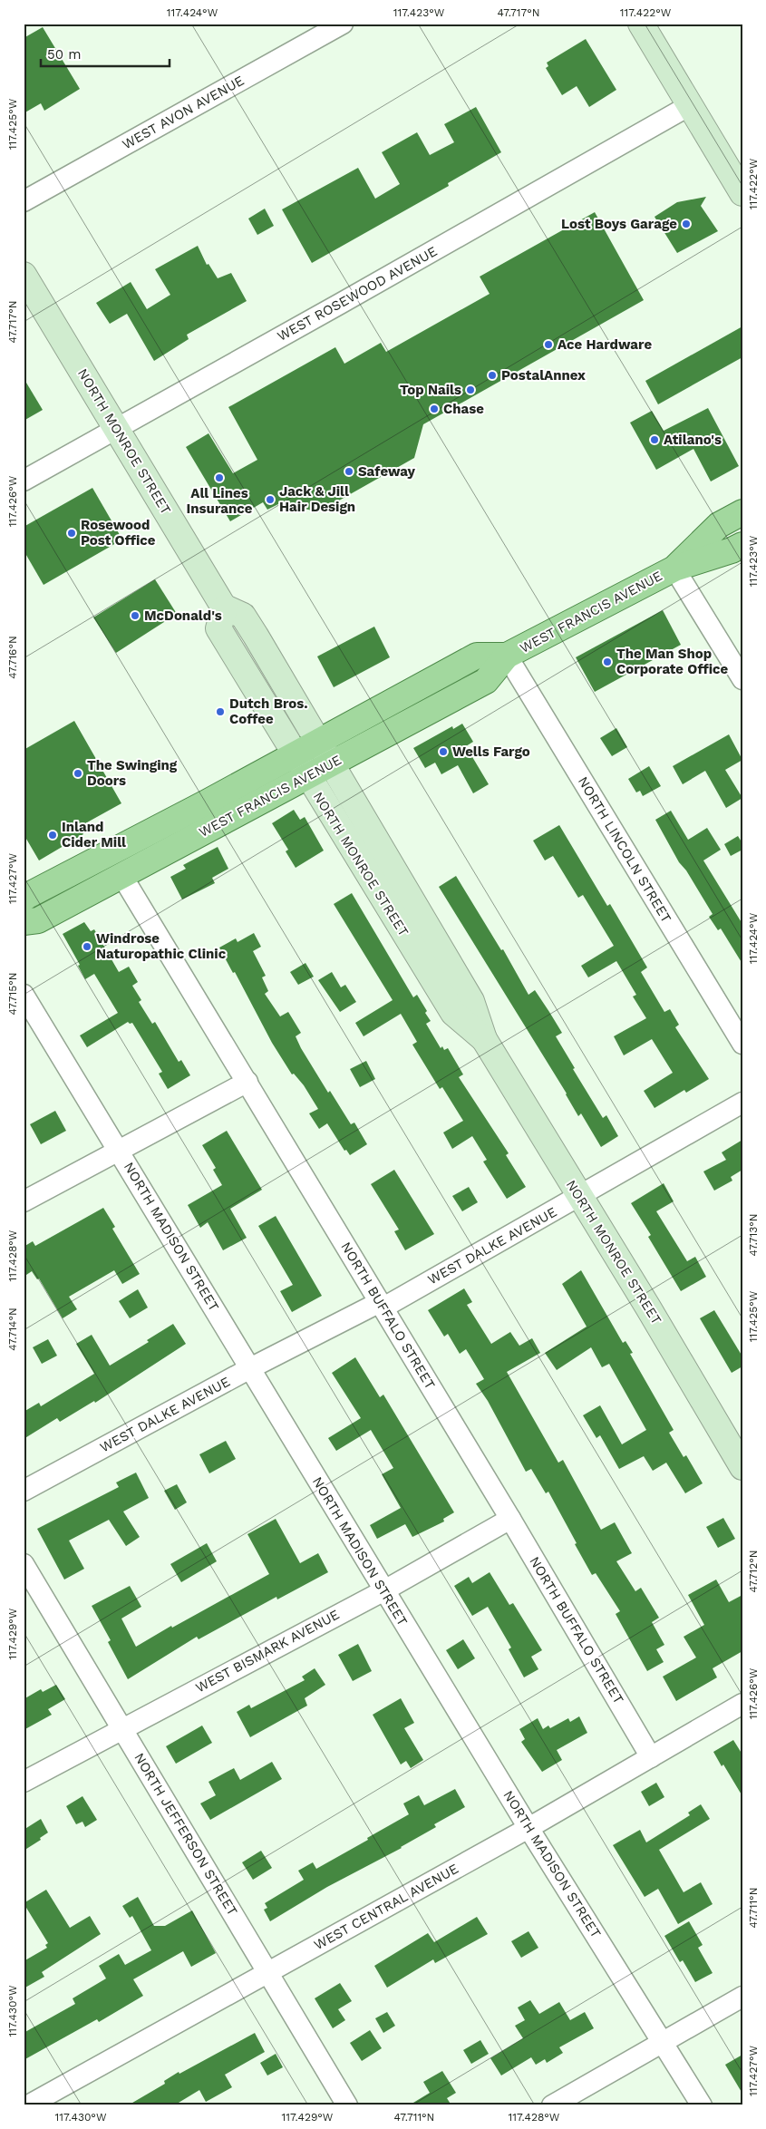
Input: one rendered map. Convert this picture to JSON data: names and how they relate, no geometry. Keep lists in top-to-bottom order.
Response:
{
  "streets": {
    "main road": ["NORTH MONROE STREET", "WEST FRANCIS AVENUE"],
    "street": [
      "WEST AVON AVENUE",
      "WEST ROSEWOOD AVENUE",
      "NORTH LINCOLN STREET",
      "NORTH MADISON STREET",
      "WEST DALKE AVENUE",
      "NORTH BUFFALO STREET",
      "WEST BISMARK AVENUE",
      "NORTH JEFFERSON STREET",
      "WEST CENTRAL AVENUE"
    ]
  },
  "crossings": [
    ["WEST ROSEWOOD AVENUE", "NORTH MONROE STREET"],
    ["NORTH MONROE STREET", "WEST FRANCIS AVENUE"],
    ["NORTH MONROE STREET", "WEST DALKE AVENUE"],
    ["WEST FRANCIS AVENUE", "NORTH LINCOLN STREET"],
    ["WEST FRANCIS AVENUE", "NORTH BUFFALO STREET"],
    ["NORTH MADISON STREET", "WEST DALKE AVENUE"],
    ["NORTH MADISON STREET", "WEST BISMARK AVENUE"],
    ["NORTH MADISON STREET", "WEST CENTRAL AVENUE"],
    ["WEST DALKE AVENUE", "NORTH BUFFALO STREET"],
    ["NORTH BUFFALO STREET", "WEST BISMARK AVENUE"],
    ["NORTH BUFFALO STREET", "WEST CENTRAL AVENUE"],
    ["WEST BISMARK AVENUE", "NORTH JEFFERSON STREET"],
    ["NORTH JEFFERSON STREET", "WEST CENTRAL AVENUE"]
  ],
  "places": [
    "Lost Boys Garage",
    "Ace Hardware",
    "PostalAnnex",
    "Top Nails",
    "Chase",
    "Atilano's",
    "Safeway",
    "All Lines Insurance",
    "Jack & Jill Hair Design",
    "Rosewood Post Office",
    "McDonald's",
    "The Man Shop Corporate Office",
    "Dutch Bros. Coffee",
    "Wells Fargo",
    "The Swinging Doors",
    "Inland Cider Mill",
    "Windrose Naturopathic Clinic"
  ],
  "scale_bar": "50 m",
  "coordinates": [
    "117.424°W",
    "117.423°W",
    "47.717°N",
    "117.422°W",
    "117.425°W",
    "117.426°W",
    "47.716°N",
    "117.427°W",
    "47.715°N",
    "47.713°N",
    "117.428°W",
    "47.714°N",
    "47.712°N",
    "117.429°W",
    "47.711°N",
    "117.430°W"
  ]
}
